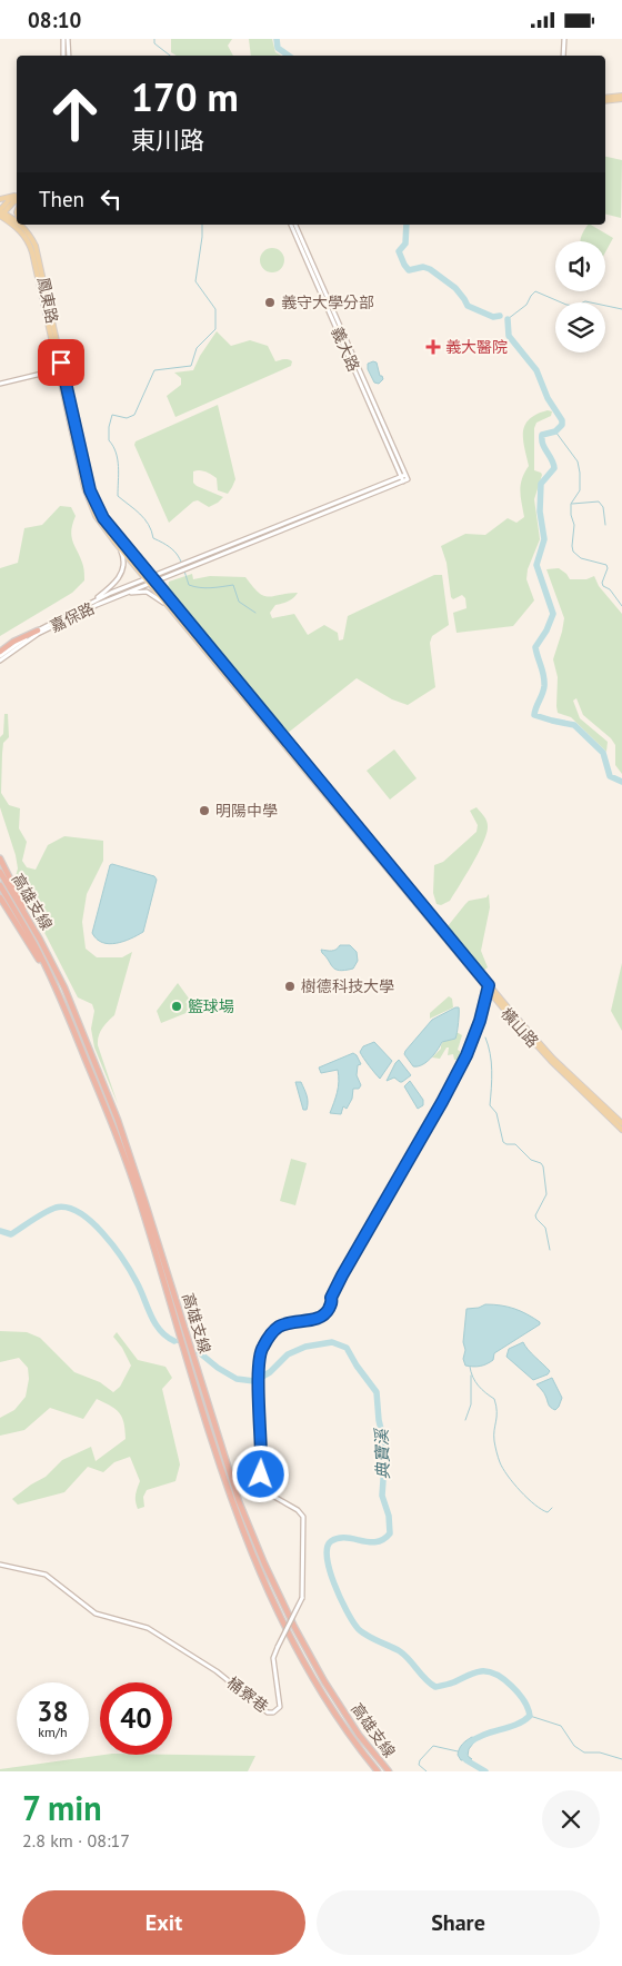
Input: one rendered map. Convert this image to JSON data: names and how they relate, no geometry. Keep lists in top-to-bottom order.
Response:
{
  "streets": {
    "highway": ["高雄支線"],
    "main road": ["鳳東路", "橫山路"],
    "street": ["義大路", "嘉保路", "桶寮巷"]
  },
  "crossings": [
    ["鳳東路", "嘉保路"],
    ["鳳東路", "橫山路"],
    ["嘉保路", "橫山路"],
    ["橫山路", "桶寮巷"]
  ],
  "water": ["典寶溪"],
  "places": {
    "other": [
      "義守大學分部",
      "明陽中學",
      "樹德科技大學",
      "籃球場"
    ],
    "health": ["義大醫院"]
  },
  "page": {
    "status": "08:10",
    "turn": ["170 m", "東川路"],
    "then": "Then",
    "speed": "38 km/h",
    "limit": "40",
    "heading": ["7 min", "2.8 km · 08:17"],
    "buttons": ["Exit", "Share"]
  }
}
